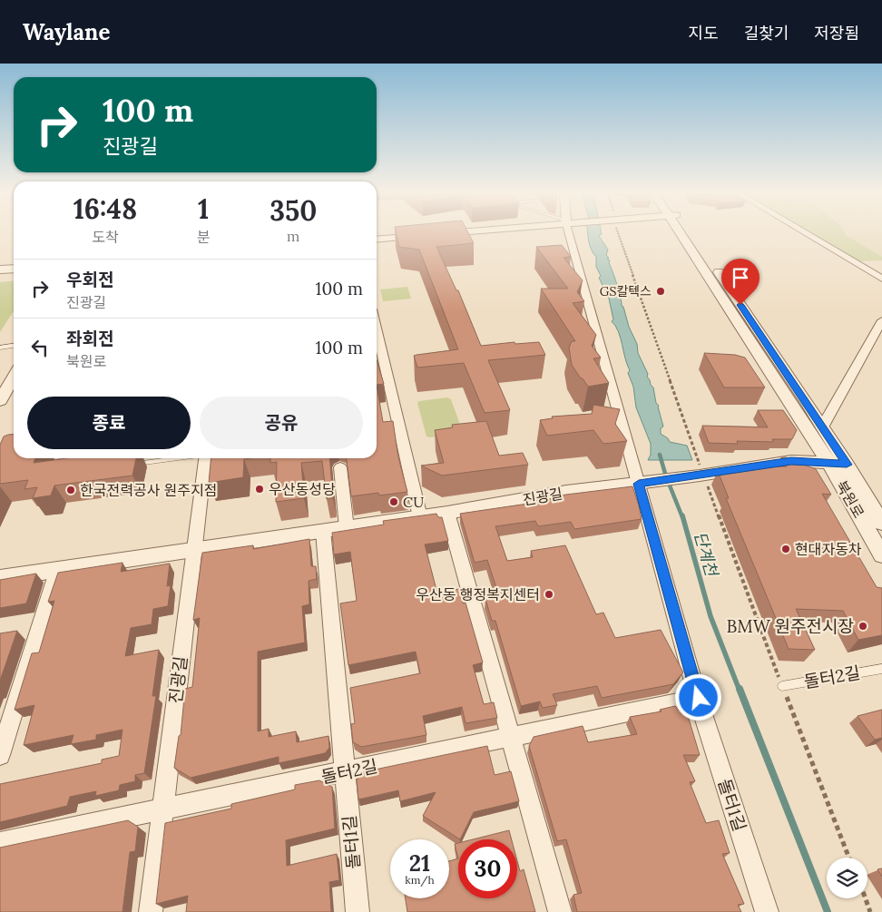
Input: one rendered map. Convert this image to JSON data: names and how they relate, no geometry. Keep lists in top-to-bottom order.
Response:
{
  "streets": {
    "street": [
      "진광길",
      "북원로",
      "돌터2길",
      "돌터1길"
    ]
  },
  "crossings": [
    ["진광길", "북원로"],
    ["진광길", "돌터2길"],
    ["돌터2길", "돌터1길"]
  ],
  "water": ["단계천"],
  "places": [
    "GS칼텍스",
    "우산동성당",
    "한국전력공사 원주지점",
    "CU",
    "현대자동차",
    "우산동 행정복지센터",
    "BMW 원주전시장"
  ],
  "page": {
    "header": "Waylane",
    "nav": ["지도", "길찾기", "저장됨"],
    "turn": ["100 m", "진광길"],
    "eta": [
      "16:48",
      "도착",
      "1",
      "분",
      "350",
      "m"
    ],
    "list": [
      {
        "name": "우회전",
        "note": "진광길",
        "value": "100 m"
      },
      {
        "name": "좌회전",
        "note": "북원로",
        "value": "100 m"
      }
    ],
    "buttons": ["종료", "공유"],
    "speed": "21 km/h",
    "limit": "30"
  }
}
